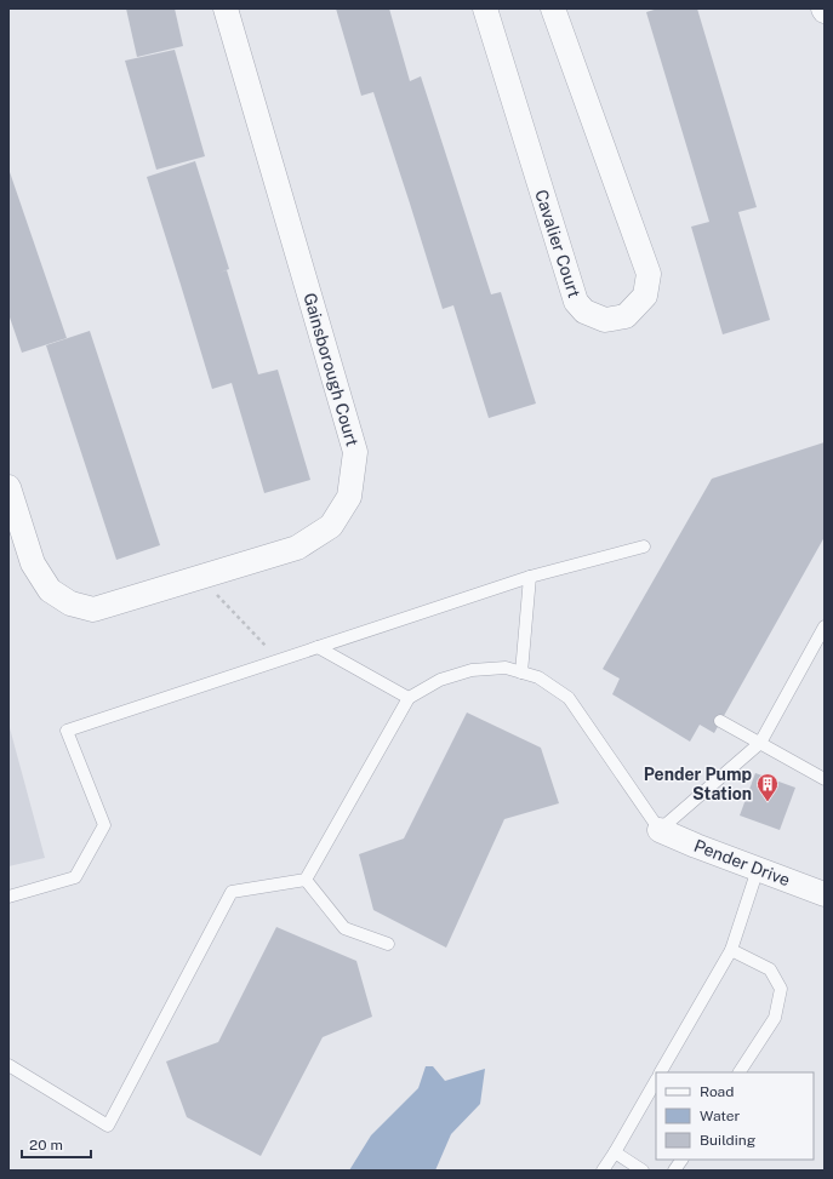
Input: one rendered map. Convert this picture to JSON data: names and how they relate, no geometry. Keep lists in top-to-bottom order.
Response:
{
  "streets": {
    "street": ["Cavalier Court", "Gainsborough Court", "Pender Drive"]
  },
  "places": {
    "building": ["Pender Pump Station"]
  },
  "legend": ["Road", "Water", "Building"],
  "scale_bar": "20 m"
}
